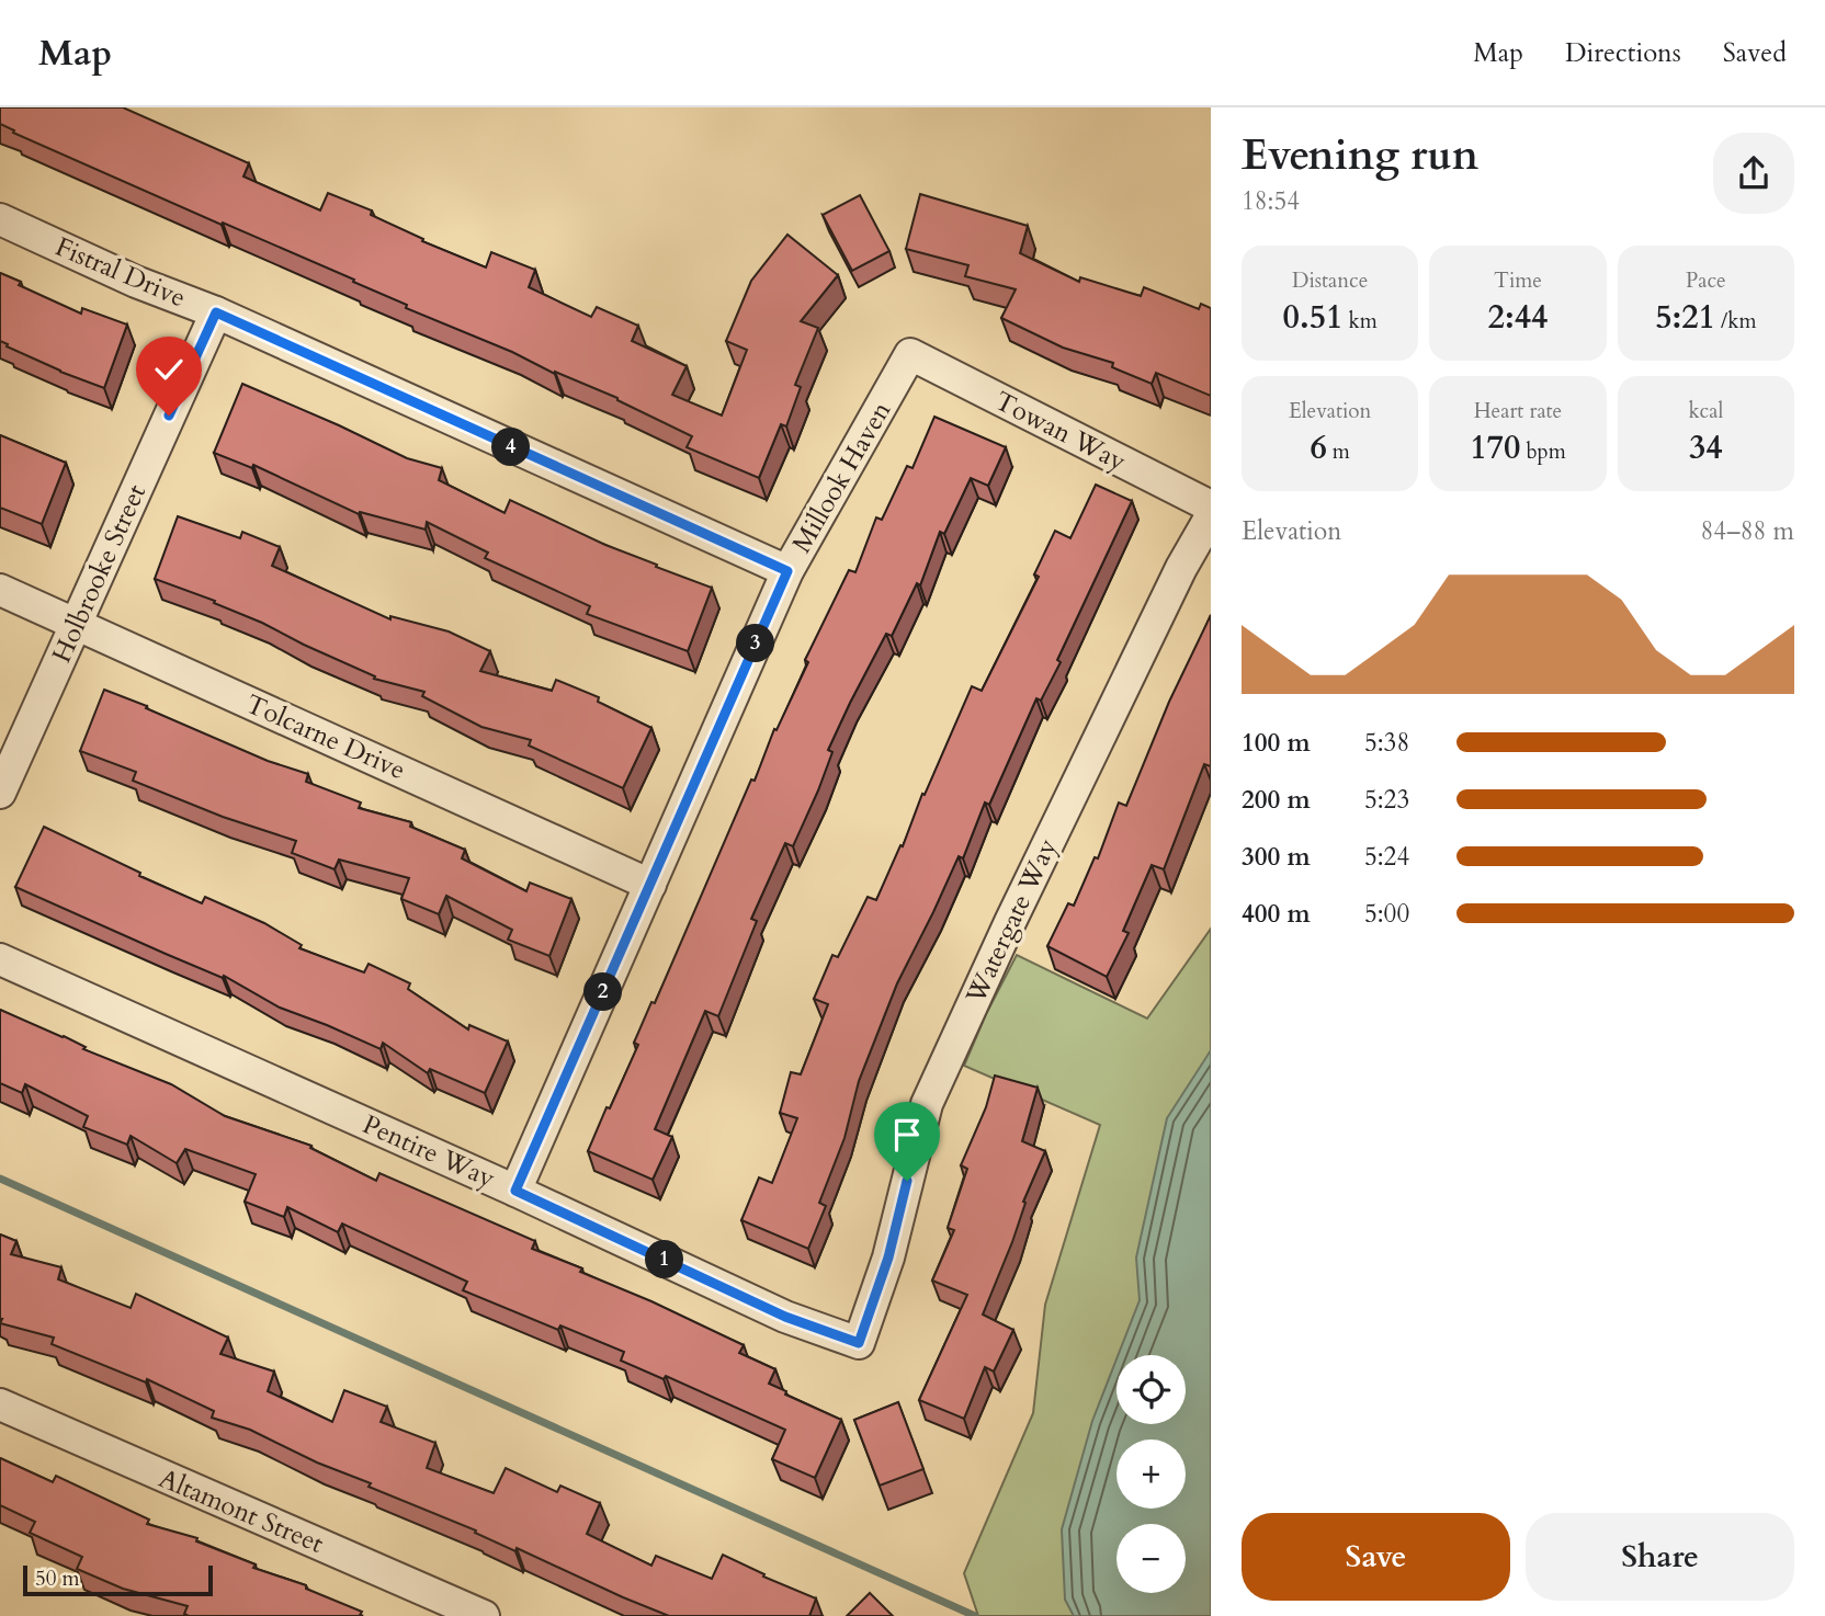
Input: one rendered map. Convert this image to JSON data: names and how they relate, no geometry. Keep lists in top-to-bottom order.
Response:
{
  "streets": {
    "street": [
      "Fistral Drive",
      "Towan Way",
      "Millook Haven",
      "Holbrooke Street",
      "Tolcarne Drive",
      "Watergate Way",
      "Pentire Way",
      "Altamont Street"
    ]
  },
  "crossings": [
    ["Fistral Drive", "Millook Haven"],
    ["Fistral Drive", "Holbrooke Street"],
    ["Towan Way", "Millook Haven"],
    ["Millook Haven", "Tolcarne Drive"],
    ["Millook Haven", "Pentire Way"],
    ["Holbrooke Street", "Tolcarne Drive"],
    ["Watergate Way", "Pentire Way"]
  ],
  "scale_bar": "50 m",
  "page": {
    "header": "Map",
    "nav": ["Map", "Directions", "Saved"],
    "heading": ["Evening run", "18:54"],
    "stats": [
      ["Distance", "0.51 km"],
      ["Time", "2:44"],
      ["Pace", "5:21 /km"],
      ["Elevation", "6 m"],
      ["Heart rate", "170 bpm"],
      ["kcal", "34"]
    ],
    "pins": [
      "4",
      "3",
      "2",
      "1"
    ],
    "chart": ["Elevation", "84–88 m"],
    "list": [
      {
        "name": "100 m",
        "note": "5:38"
      },
      {
        "name": "200 m",
        "note": "5:23"
      },
      {
        "name": "300 m",
        "note": "5:24"
      },
      {
        "name": "400 m",
        "note": "5:00"
      }
    ],
    "map_buttons": ["+", "−"],
    "buttons": ["Save", "Share"],
    "scale": "50 m"
  }
}
